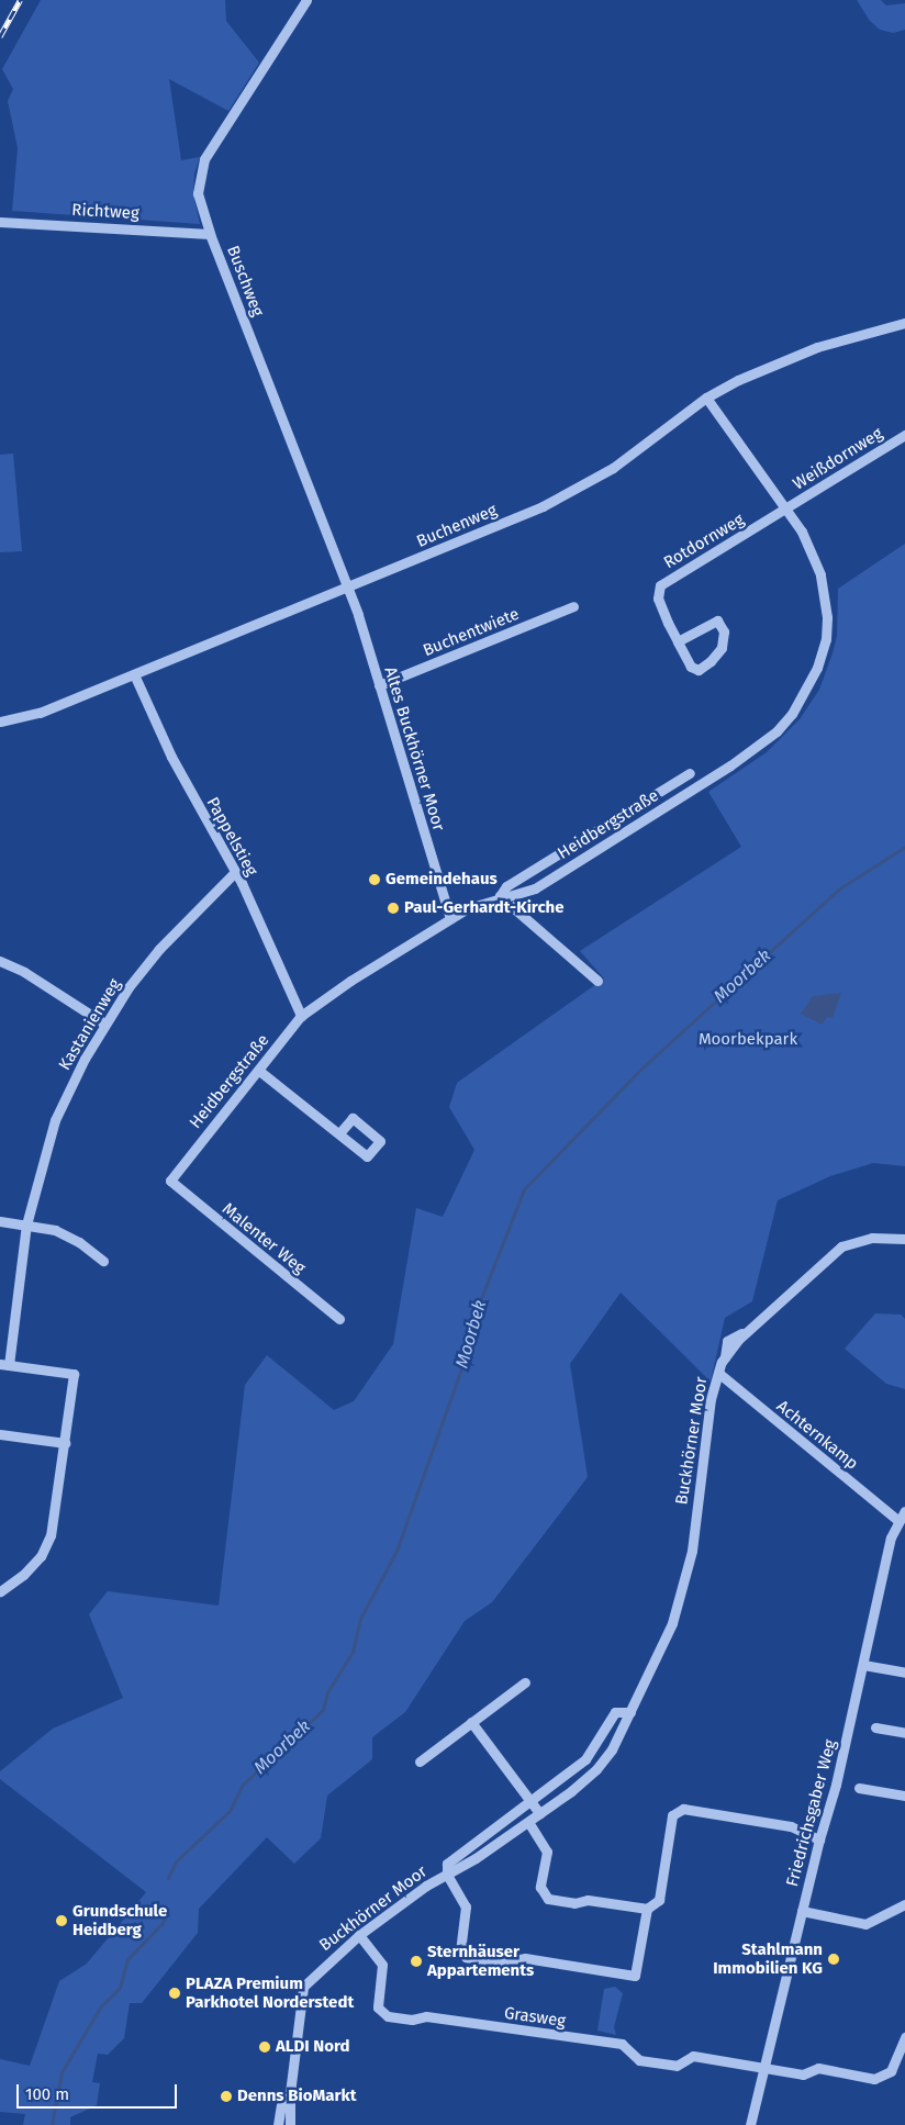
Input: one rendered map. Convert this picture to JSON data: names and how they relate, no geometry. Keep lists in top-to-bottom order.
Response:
{
  "streets": {
    "street": [
      "Richtweg",
      "Buschweg",
      "Weißdornweg",
      "Buchenweg",
      "Rotdornweg",
      "Buchentwiete",
      "Altes Buckhörner Moor",
      "Heidbergstraße",
      "Pappelstieg",
      "Kastanienweg",
      "Malenter Weg",
      "Achternkamp",
      "Buckhörner Moor",
      "Friedrichsgaber Weg",
      "Grasweg"
    ]
  },
  "crossings": [
    ["Richtweg", "Buschweg"],
    ["Buschweg", "Buchenweg"],
    ["Buschweg", "Altes Buckhörner Moor"],
    ["Weißdornweg", "Rotdornweg"],
    ["Weißdornweg", "Heidbergstraße"],
    ["Buchenweg", "Altes Buckhörner Moor"],
    ["Buchenweg", "Heidbergstraße"],
    ["Buchenweg", "Pappelstieg"],
    ["Rotdornweg", "Heidbergstraße"],
    ["Buchentwiete", "Altes Buckhörner Moor"],
    ["Altes Buckhörner Moor", "Heidbergstraße"],
    ["Heidbergstraße", "Pappelstieg"],
    ["Heidbergstraße", "Malenter Weg"],
    ["Pappelstieg", "Kastanienweg"],
    ["Achternkamp", "Buckhörner Moor"],
    ["Achternkamp", "Friedrichsgaber Weg"],
    ["Buckhörner Moor", "Grasweg"],
    ["Friedrichsgaber Weg", "Grasweg"]
  ],
  "water": ["Moorbek"],
  "parks": ["Moorbekpark"],
  "places": [
    "Gemeindehaus",
    "Paul-Gerhardt-Kirche",
    "Grundschule Heidberg",
    "Stahlmann Immobilien KG",
    "Sternhäuser Appartements",
    "PLAZA Premium Parkhotel Norderstedt",
    "ALDI Nord",
    "Denns BioMarkt"
  ],
  "scale_bar": "100 m"
}
